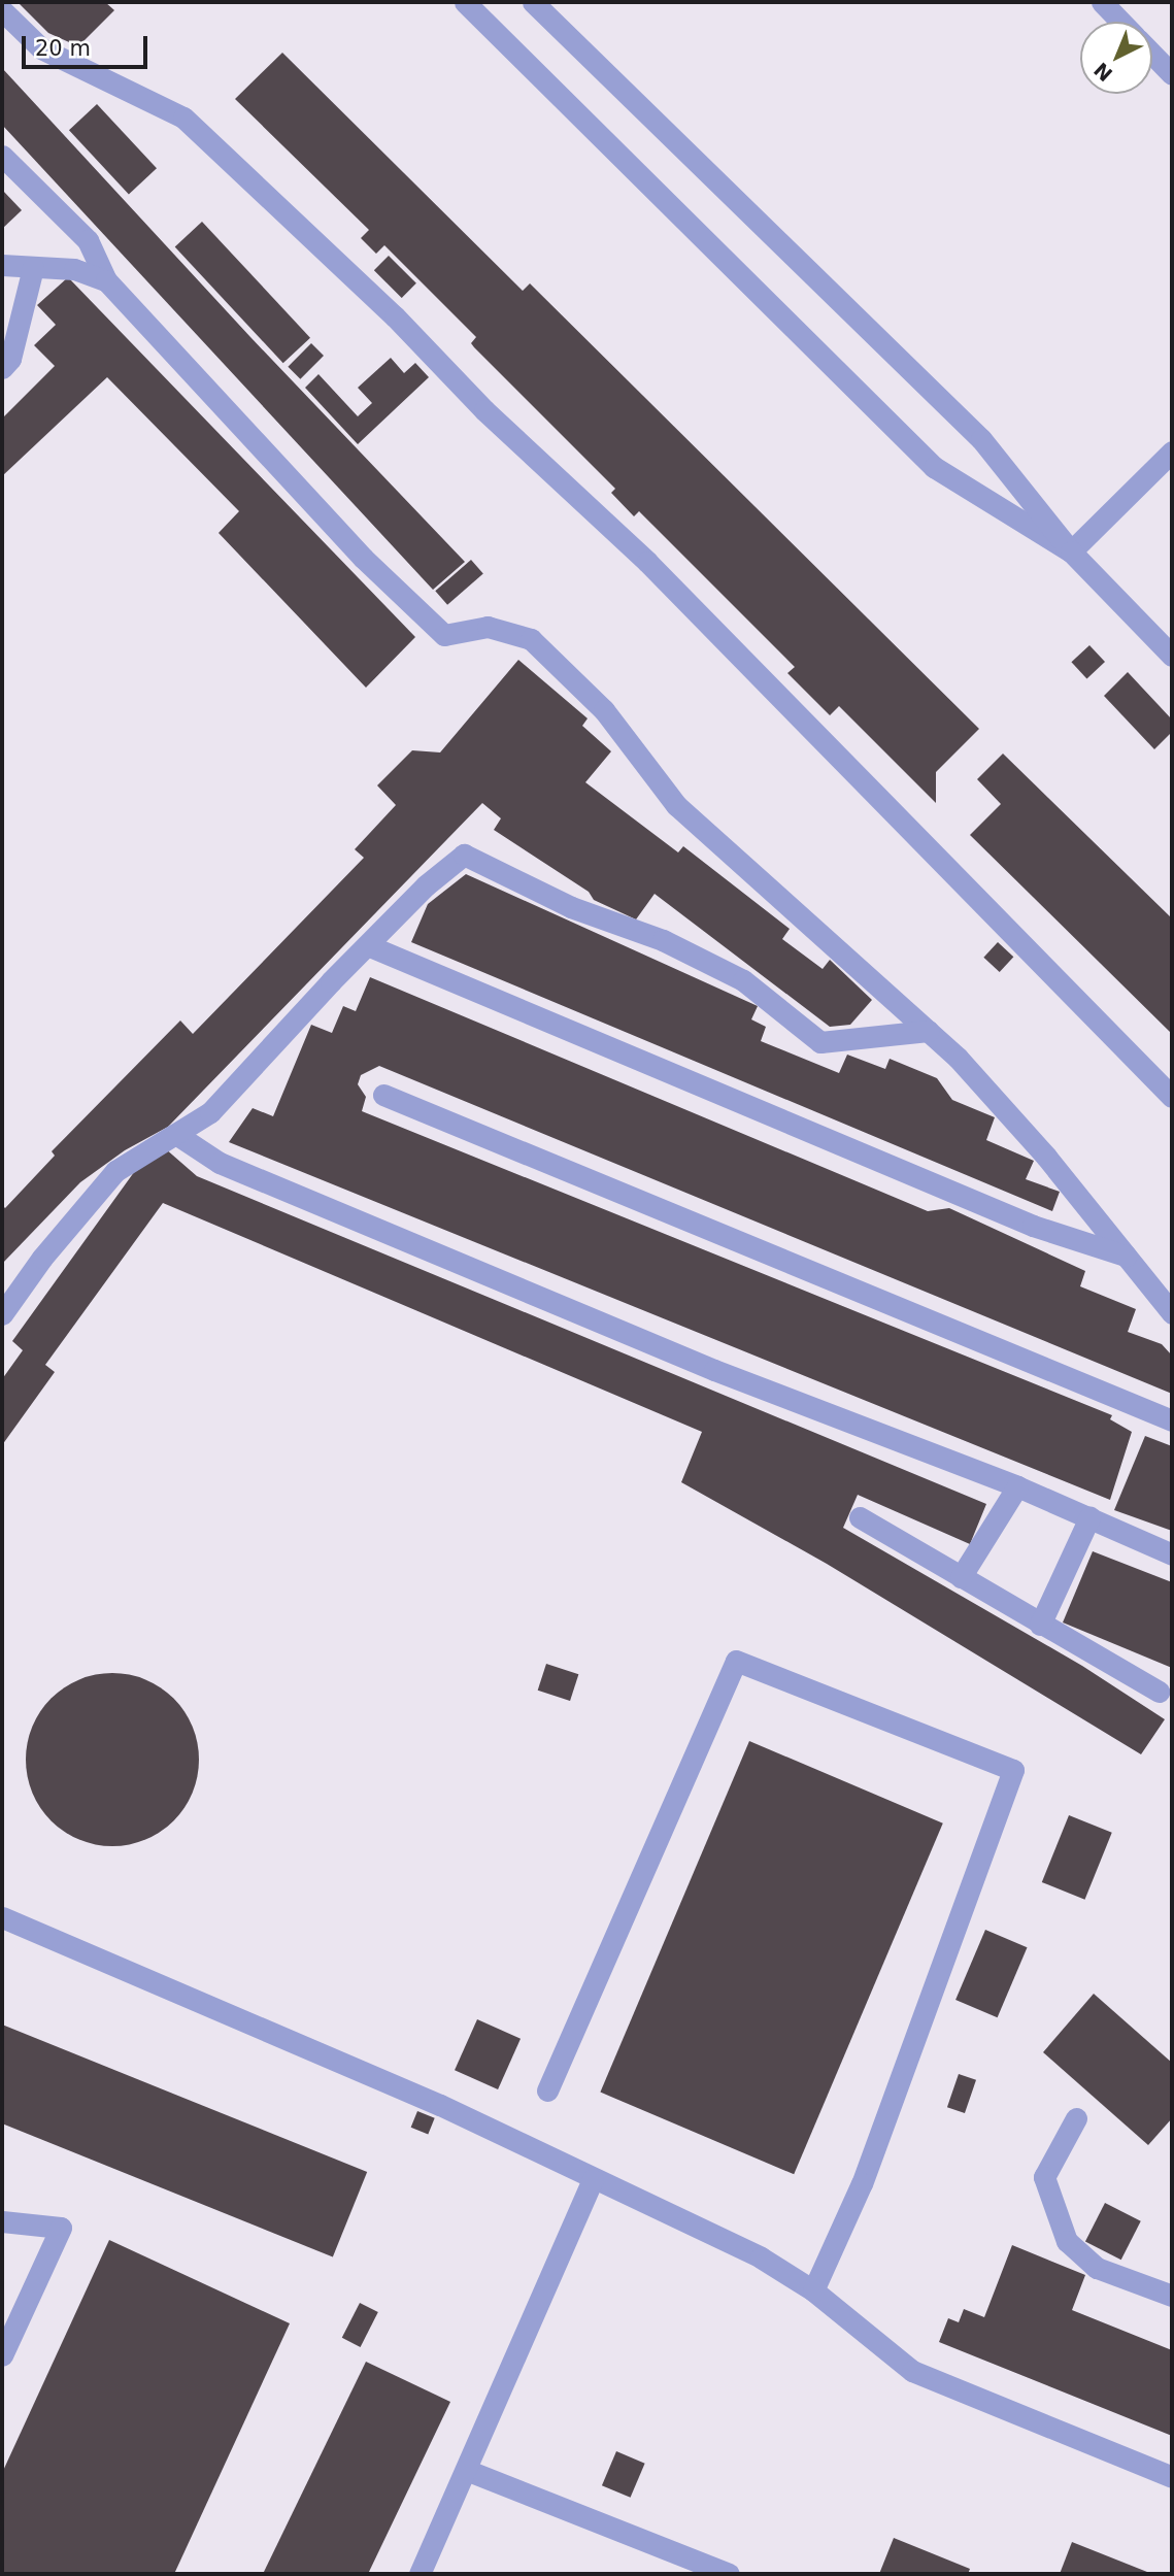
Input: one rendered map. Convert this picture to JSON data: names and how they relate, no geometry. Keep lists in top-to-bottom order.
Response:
{
  "scale_bar": "20 m",
  "north": "bottom left"
}
